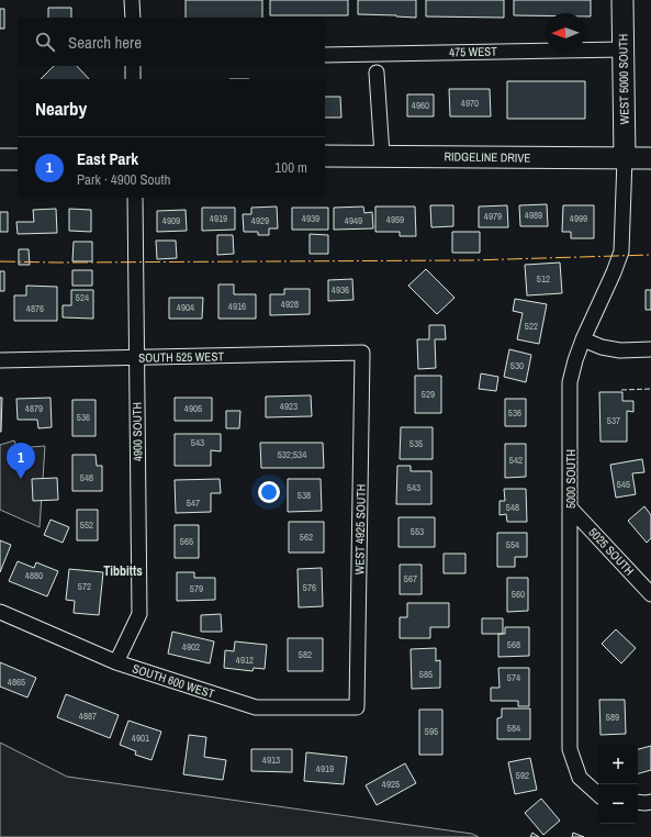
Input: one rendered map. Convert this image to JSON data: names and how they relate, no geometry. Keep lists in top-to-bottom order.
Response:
{
  "streets": {
    "street": [
      "475 WEST",
      "WEST 5000 SOUTH",
      "RIDGELINE DRIVE",
      "SOUTH 525 WEST",
      "4900 SOUTH",
      "5000 SOUTH",
      "WEST 4925 SOUTH",
      "5025 SOUTH",
      "SOUTH 600 WEST"
    ]
  },
  "crossings": [
    ["475 WEST", "WEST 5000 SOUTH"],
    ["WEST 5000 SOUTH", "RIDGELINE DRIVE"],
    ["WEST 5000 SOUTH", "5000 SOUTH"],
    ["RIDGELINE DRIVE", "5000 SOUTH"],
    ["SOUTH 525 WEST", "4900 SOUTH"],
    ["SOUTH 525 WEST", "WEST 4925 SOUTH"],
    ["4900 SOUTH", "SOUTH 600 WEST"],
    ["5000 SOUTH", "5025 SOUTH"],
    ["WEST 4925 SOUTH", "SOUTH 600 WEST"]
  ],
  "districts": ["Tibbitts"],
  "house_numbers": [
    "4970",
    "4960",
    "4989",
    "4979",
    "4919",
    "4939",
    "4999",
    "4959",
    "4909",
    "4929",
    "4949",
    "512",
    "4936",
    "524",
    "4928",
    "4916",
    "4904",
    "4876",
    "522",
    "530",
    "529",
    "4923",
    "4879",
    "4905",
    "536",
    "536",
    "537",
    "543",
    "535",
    "532;534",
    "542",
    "548",
    "545",
    "543",
    "538",
    "547",
    "548",
    "552",
    "553",
    "562",
    "565",
    "554",
    "4880",
    "567",
    "572",
    "576",
    "579",
    "560",
    "568",
    "4902",
    "582",
    "4912",
    "585",
    "574",
    "4865",
    "4887",
    "589",
    "584",
    "595",
    "4901",
    "4913",
    "4919",
    "592",
    "4925"
  ],
  "north": "left",
  "page": {
    "search": "Search here",
    "heading": "Nearby",
    "list": [
      {
        "mark": "1",
        "name": "East Park",
        "note": "Park · 4900 South",
        "value": "100 m"
      }
    ],
    "pins": "1",
    "map_buttons": ["+", "−"]
  }
}
